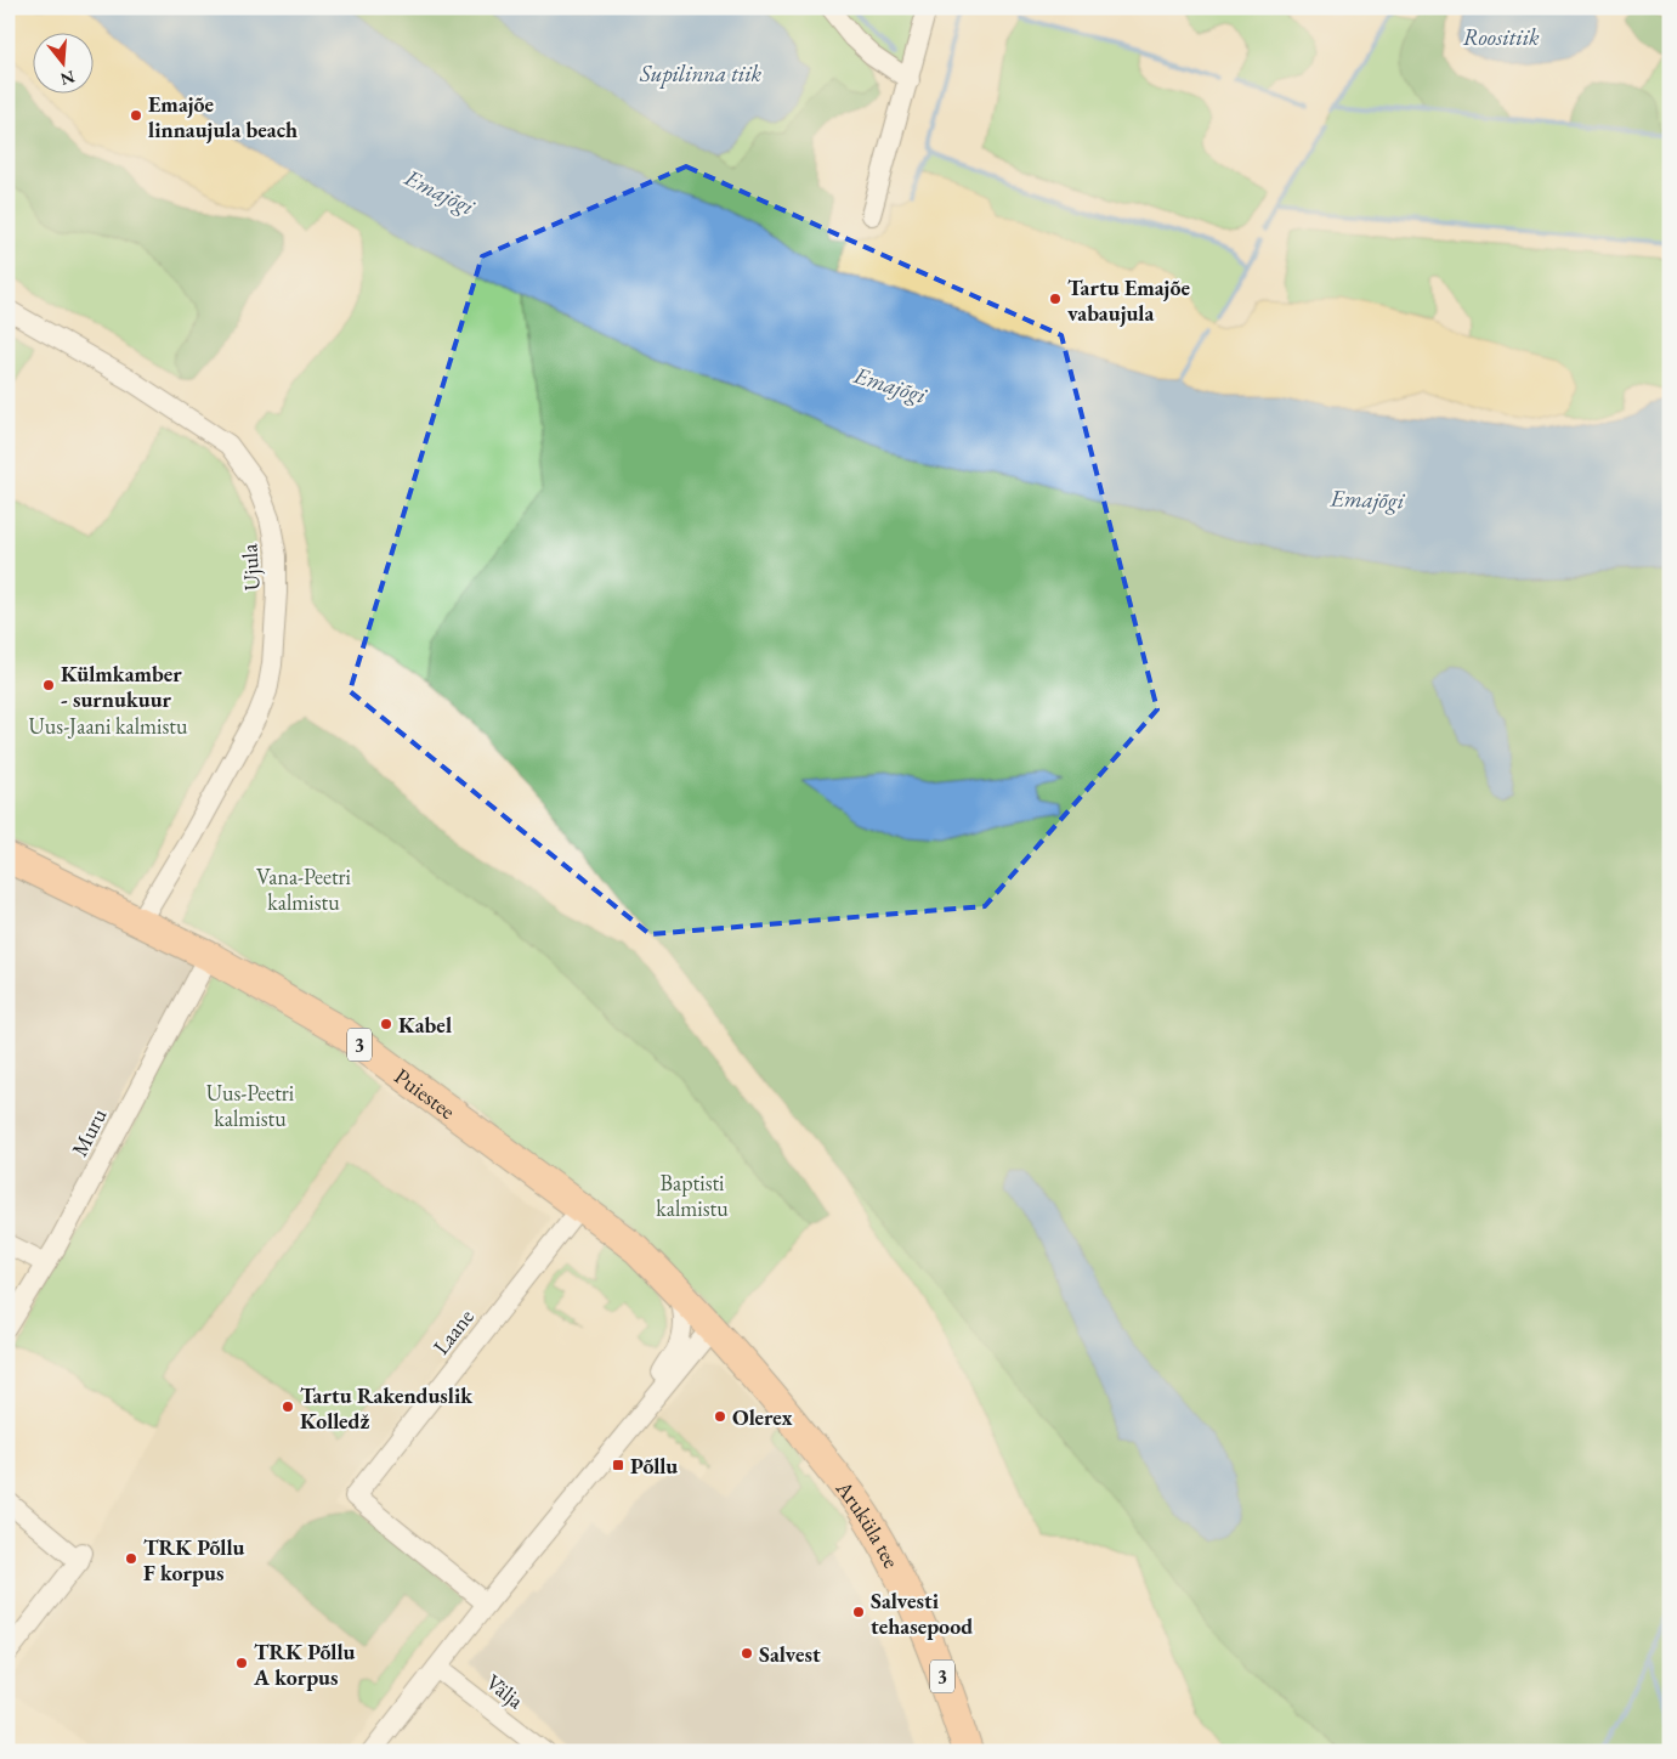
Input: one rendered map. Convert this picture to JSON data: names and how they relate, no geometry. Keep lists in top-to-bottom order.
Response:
{
  "streets": {
    "highway": ["3", "Puiestee", "Aruküla tee"],
    "street": [
      "Ujula",
      "Muru",
      "Laane",
      "Välja"
    ]
  },
  "crossings": [
    ["Ujula", "Puiestee"],
    ["Puiestee", "Muru"],
    ["Puiestee", "Laane"],
    ["Puiestee", "Aruküla tee"]
  ],
  "water": ["Roositiik", "Supilinna tiik", "Emajõgi"],
  "parks": [
    "Uus-Jaani kalmistu",
    "Vana-Peetri kalmistu",
    "Uus-Peetri kalmistu",
    "Baptisti kalmistu"
  ],
  "places": {
    "other": [
      "Emajõe linnaujula beach",
      "Tartu Emajõe vabaujula",
      "Külmkamber - surnukuur",
      "Kabel",
      "Tartu Rakenduslik Kolledž",
      "Olerex",
      "TRK Põllu F korpus",
      "Salvesti tehasepood",
      "Salvest",
      "TRK Põllu A korpus"
    ],
    "transit": ["Põllu"]
  },
  "north": "bottom"
}
